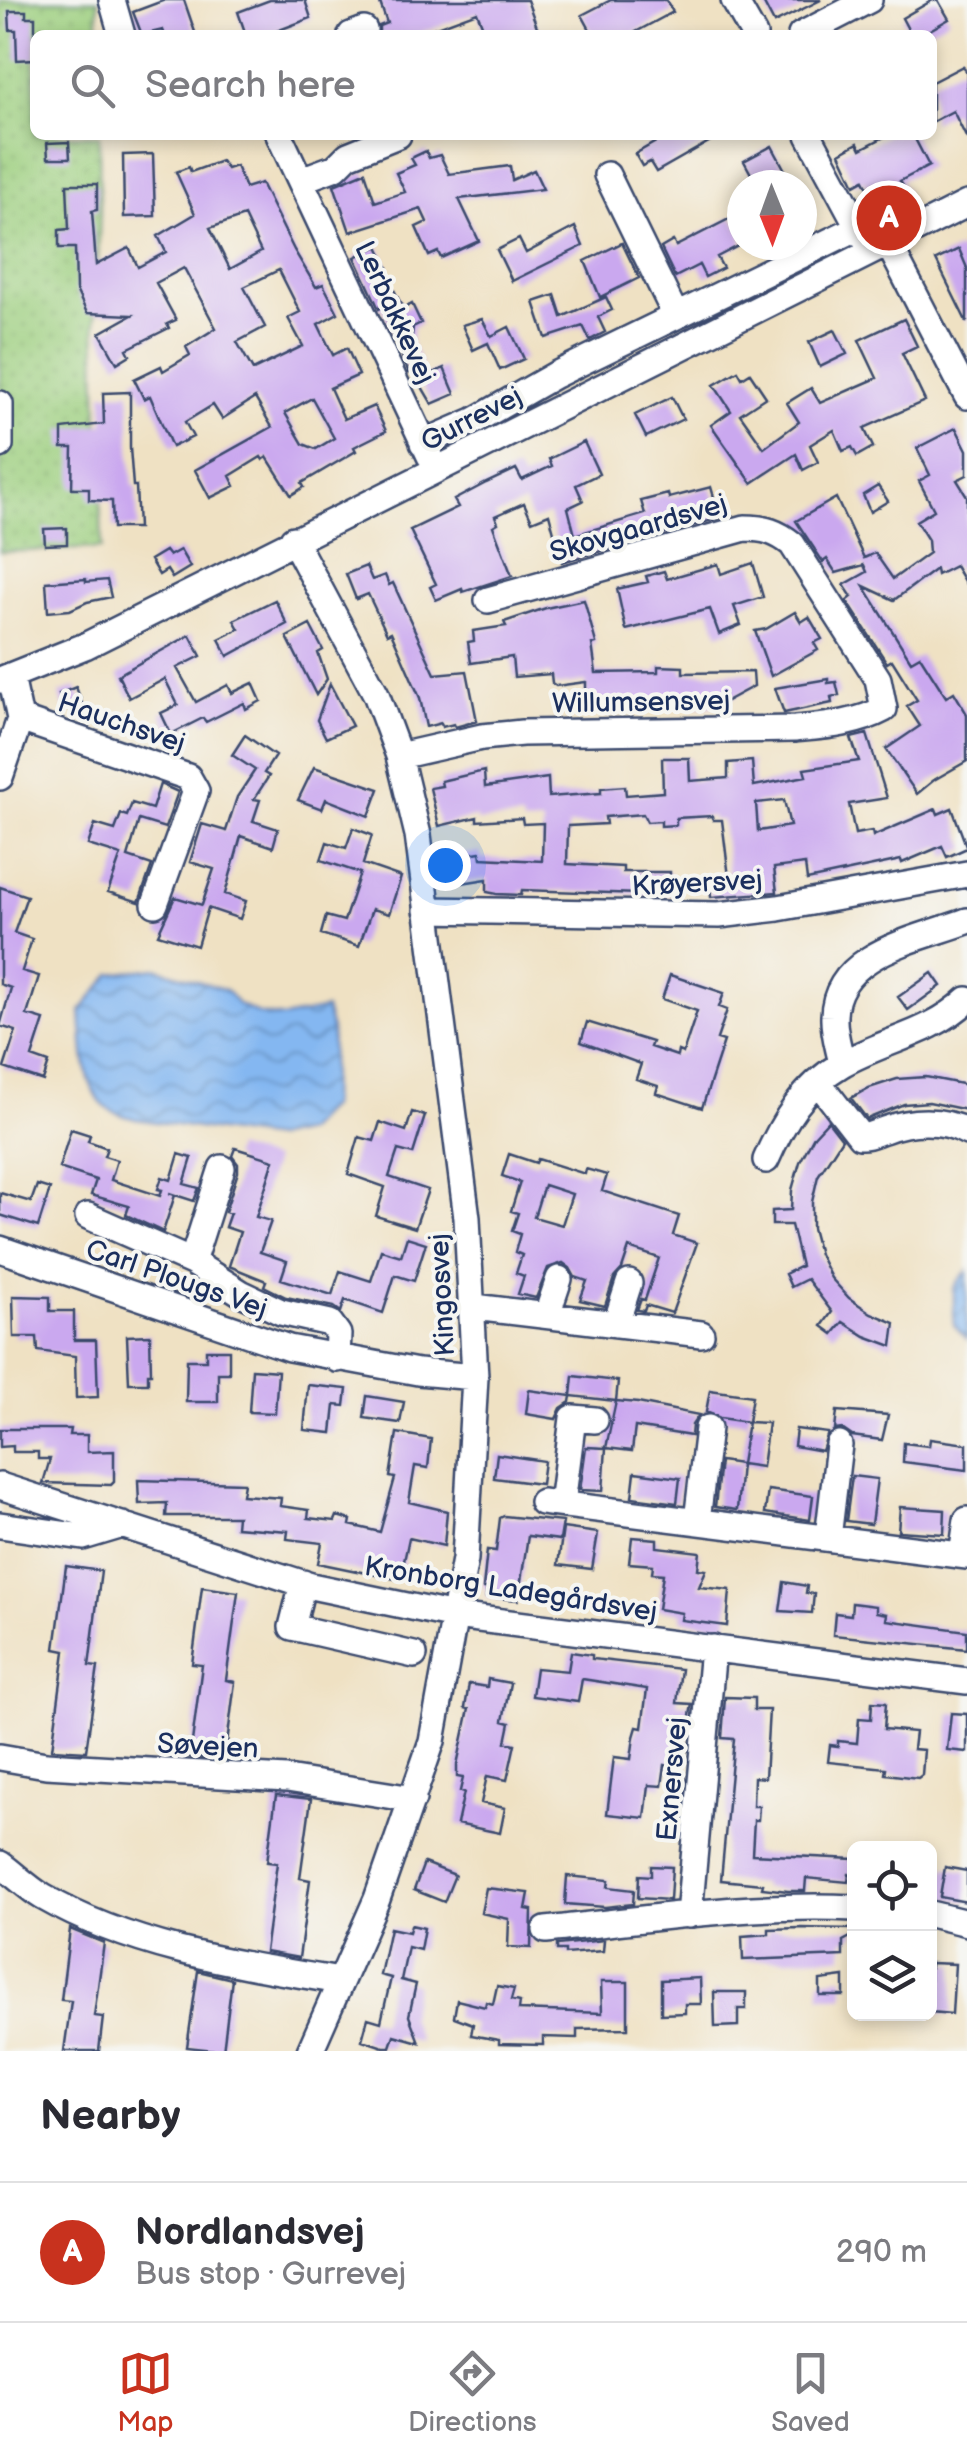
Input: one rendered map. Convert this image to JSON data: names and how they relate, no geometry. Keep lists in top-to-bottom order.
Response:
{
  "streets": {
    "street": [
      "Lerbakkevej",
      "Gurrevej",
      "Skovgaardsvej",
      "Willumsensvej",
      "Hauchsvej",
      "Krøyersvej",
      "Carl Plougs Vej",
      "Kingosvej",
      "Kronborg Ladegårdsvej",
      "Søvejen",
      "Exnersvej"
    ]
  },
  "crossings": [
    ["Lerbakkevej", "Gurrevej"],
    ["Gurrevej", "Kingosvej"],
    ["Skovgaardsvej", "Willumsensvej"],
    ["Willumsensvej", "Kingosvej"],
    ["Krøyersvej", "Kingosvej"],
    ["Carl Plougs Vej", "Kingosvej"],
    ["Kingosvej", "Kronborg Ladegårdsvej"],
    ["Kingosvej", "Søvejen"],
    ["Kronborg Ladegårdsvej", "Exnersvej"]
  ],
  "north": "bottom",
  "page": {
    "search": "Search here",
    "pins": "A",
    "heading": "Nearby",
    "list": [
      {
        "mark": "A",
        "name": "Nordlandsvej",
        "note": "Bus stop · Gurrevej",
        "value": "290 m"
      }
    ],
    "nav": ["Map", "Directions", "Saved"]
  }
}
